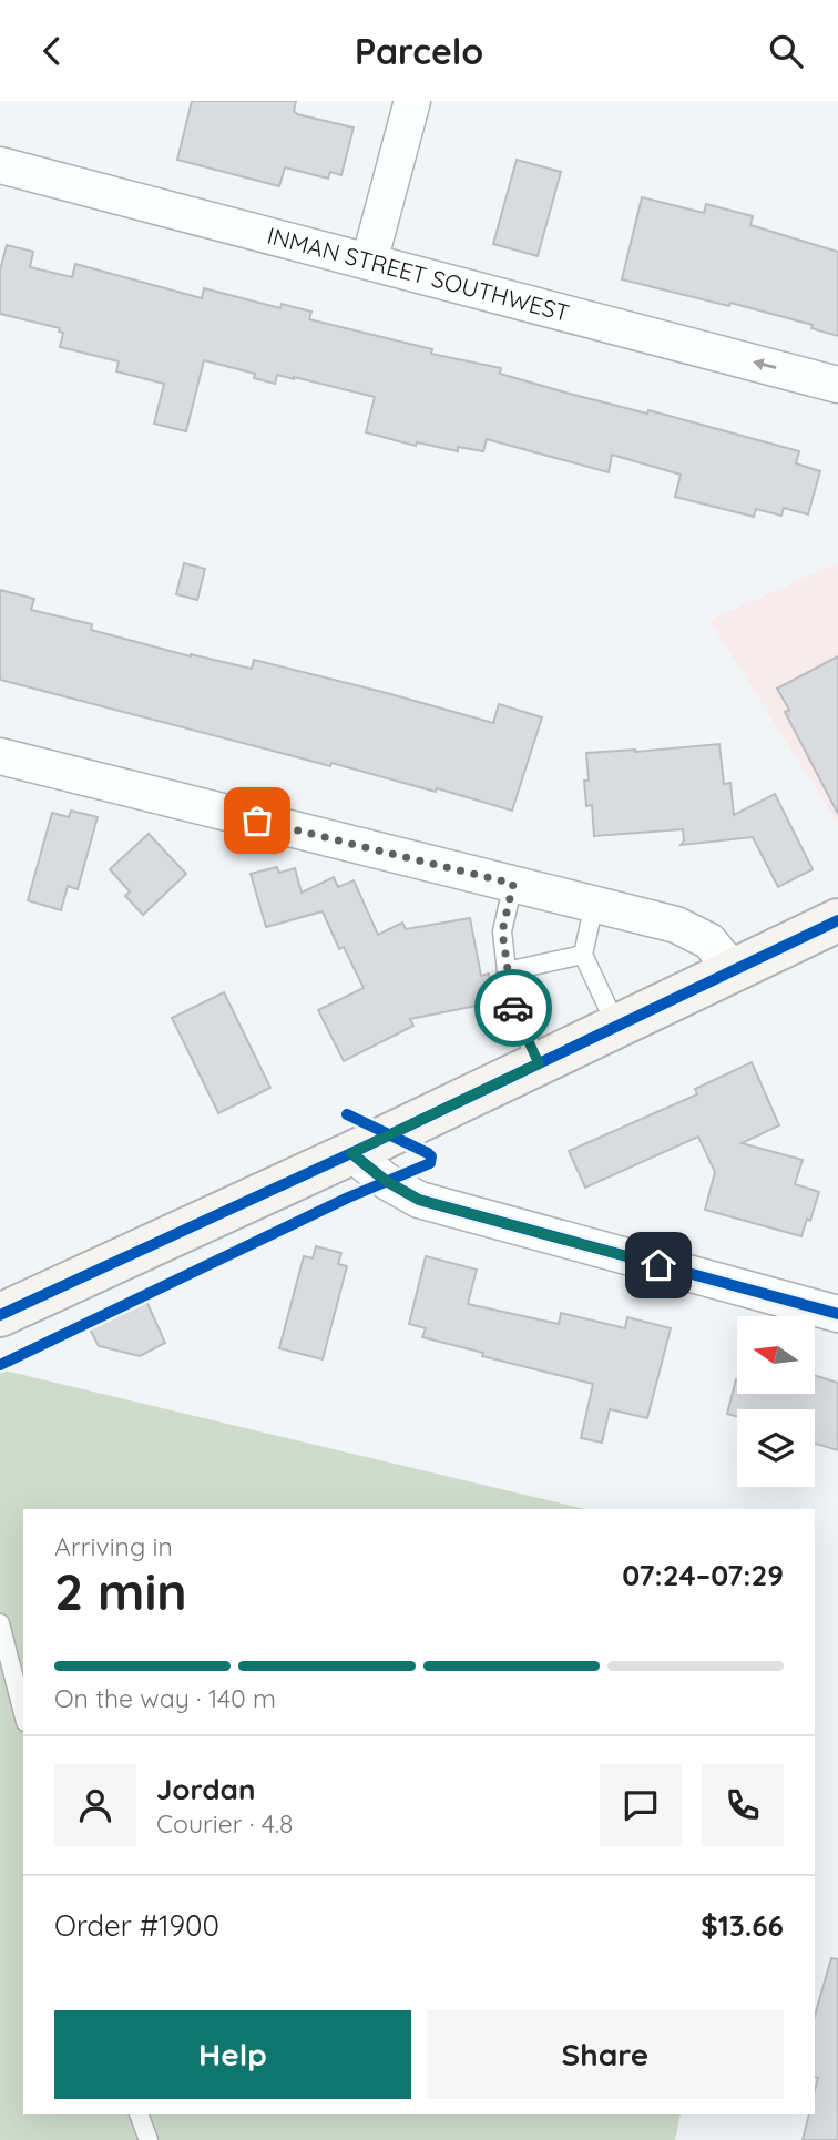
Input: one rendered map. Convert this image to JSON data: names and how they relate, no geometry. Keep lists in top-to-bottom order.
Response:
{
  "streets": {
    "street": ["INMAN STREET SOUTHWEST"]
  },
  "one_way": ["INMAN STREET SOUTHWEST"],
  "north": "left",
  "page": {
    "header": "Parcelo",
    "heading": ["2 min", "Arriving in", "07:24–07:29"],
    "panel": [
      "Jordan",
      "Courier · 4.8",
      "Order #1900",
      "$13.66"
    ],
    "bar": "On the way · 140 m",
    "buttons": ["Help", "Share"]
  }
}
